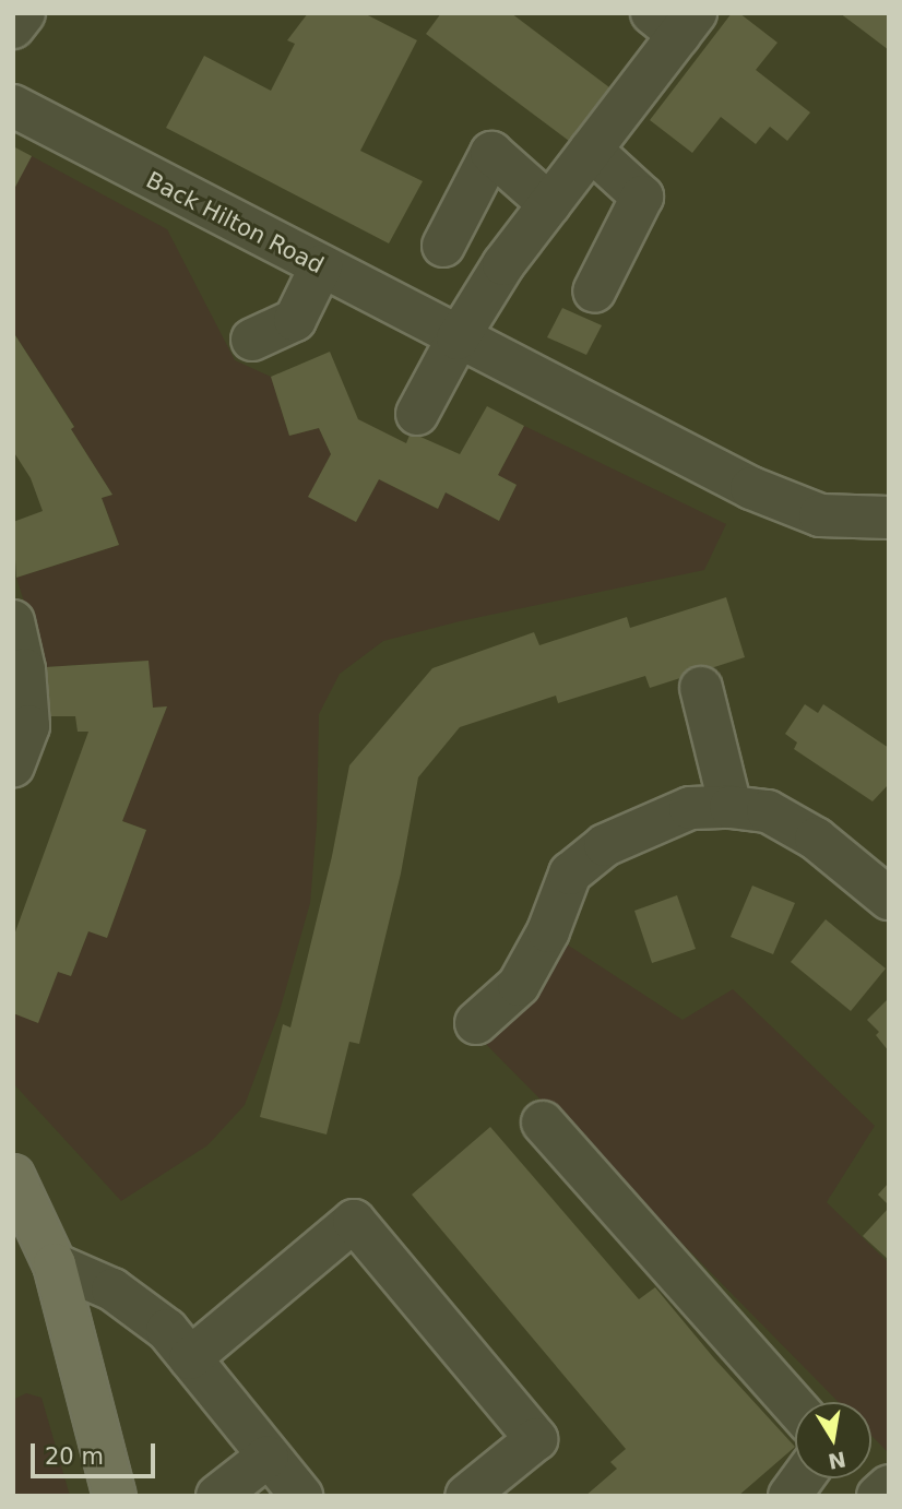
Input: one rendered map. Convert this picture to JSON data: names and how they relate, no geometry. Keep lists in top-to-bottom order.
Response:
{
  "streets": {
    "street": ["Back Hilton Road"]
  },
  "scale_bar": "20 m",
  "north": "bottom"
}
